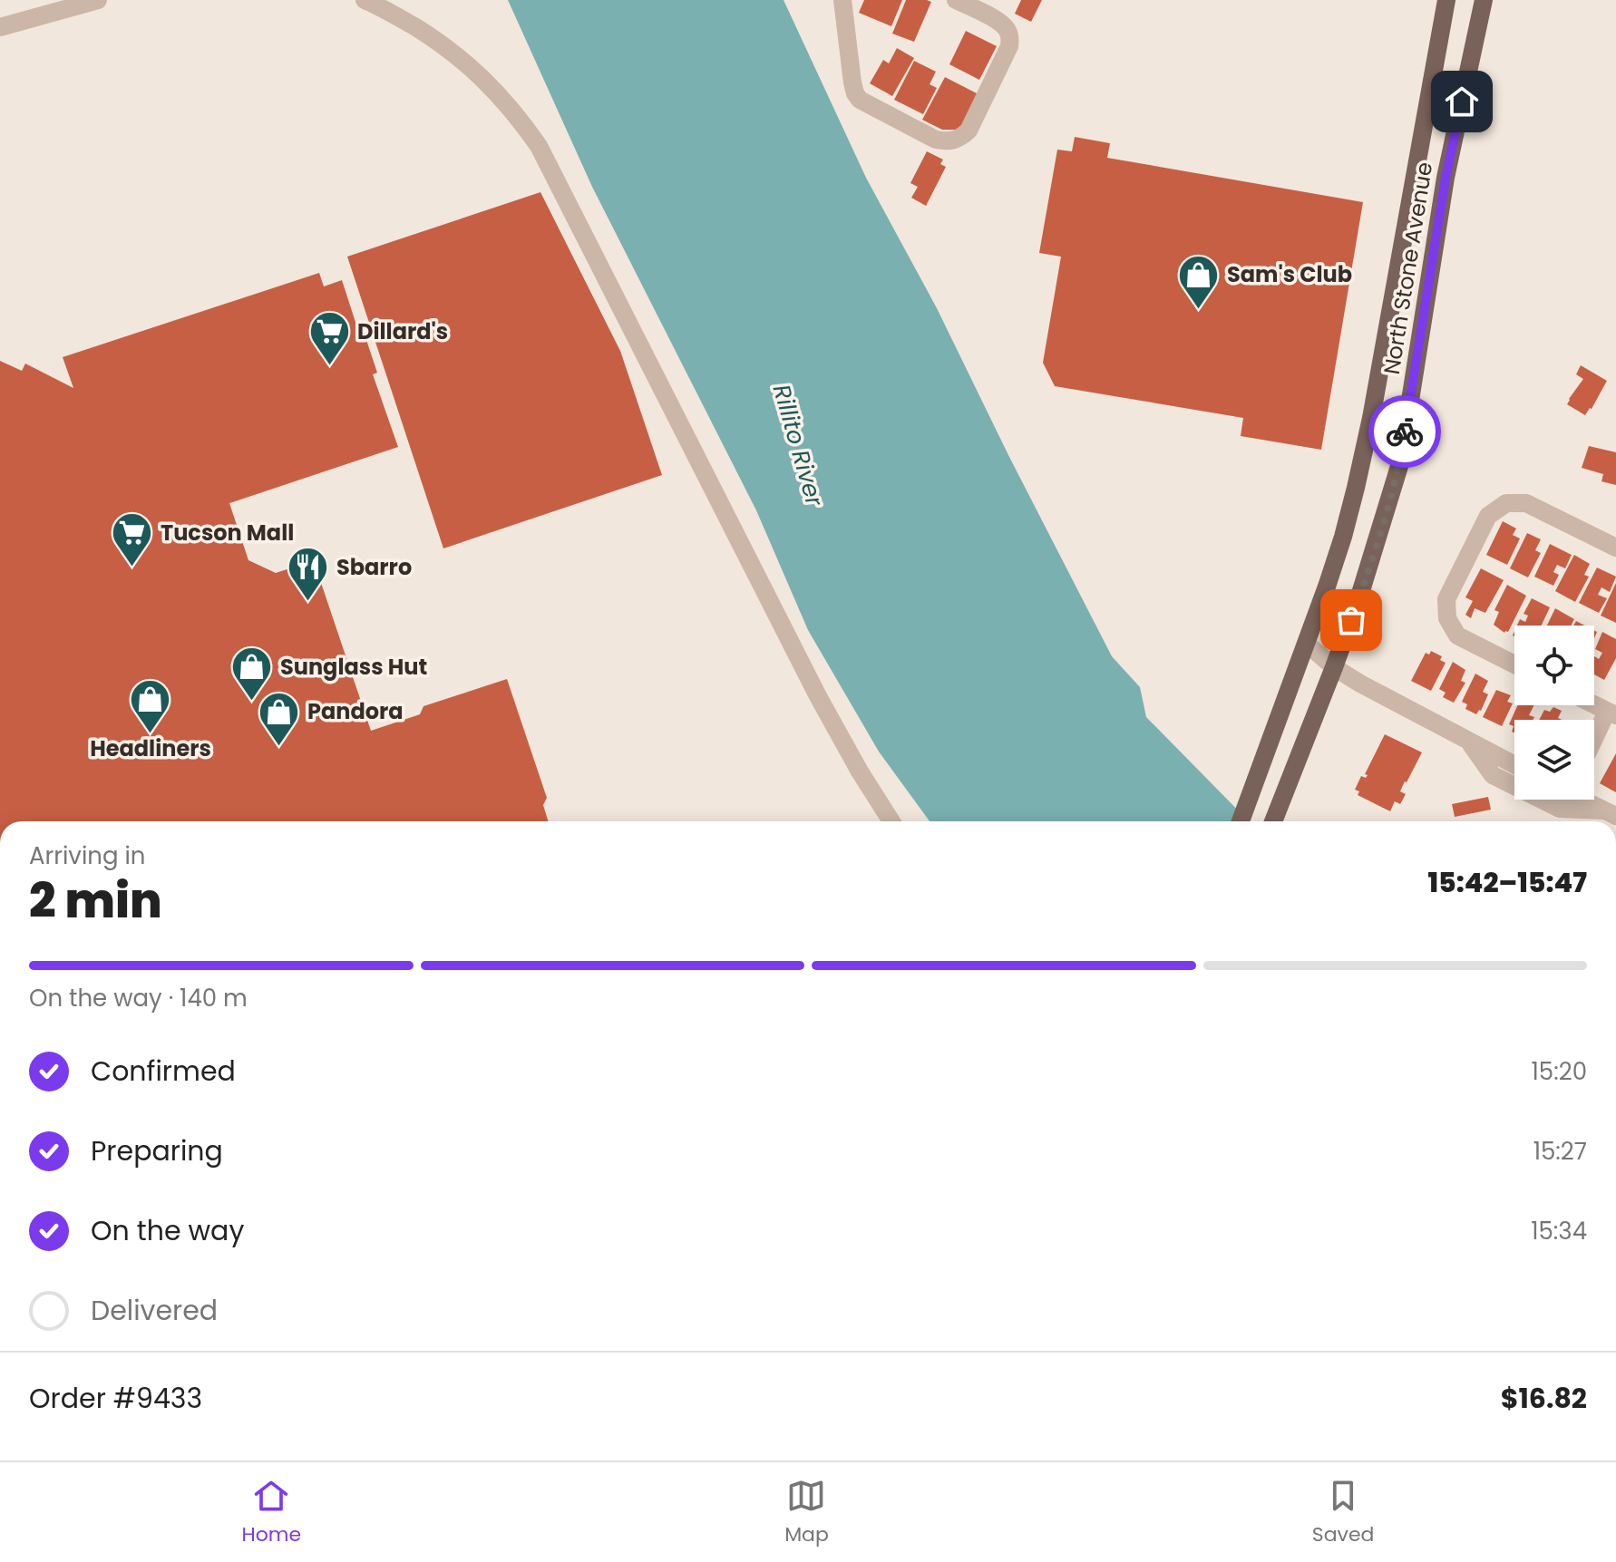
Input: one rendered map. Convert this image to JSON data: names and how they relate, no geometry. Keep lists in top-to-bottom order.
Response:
{
  "streets": {
    "main road": ["North Stone Avenue"]
  },
  "water": ["Rillito River"],
  "places": {
    "shop": [
      "Sam's Club",
      "Sunglass Hut",
      "Headliners",
      "Pandora"
    ],
    "supermarket": ["Dillard's", "Tucson Mall"],
    "restaurant": ["Sbarro"]
  },
  "page": {
    "heading": ["2 min", "Arriving in", "15:42–15:47"],
    "panel": ["Order #9433", "$16.82"],
    "bar": "On the way · 140 m",
    "list": [
      ["Confirmed", "15:20"],
      ["Preparing", "15:27"],
      ["On the way", "15:34"],
      "Delivered"
    ],
    "tabs": ["Home", "Map", "Saved"]
  }
}
